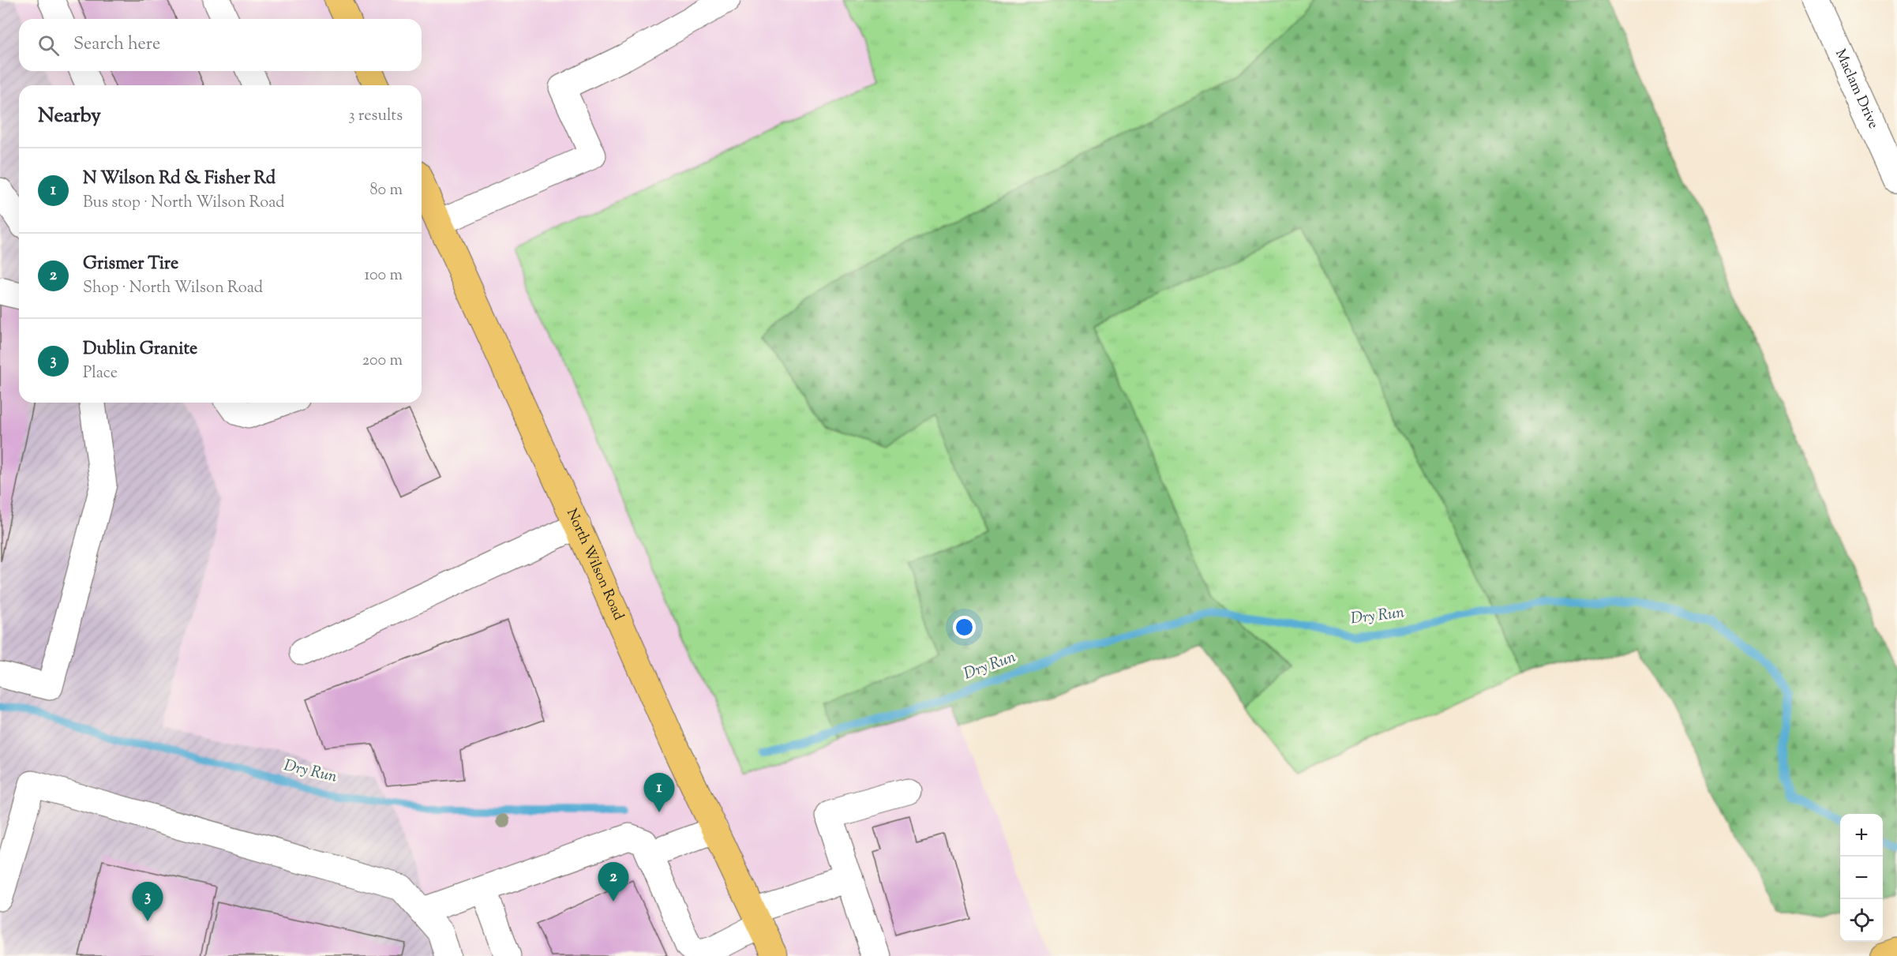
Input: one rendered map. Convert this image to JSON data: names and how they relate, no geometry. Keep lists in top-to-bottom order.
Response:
{
  "streets": {
    "main road": ["North Wilson Road"],
    "street": ["Maclam Drive"]
  },
  "water": ["Dry Run"],
  "page": {
    "search": "Search here",
    "heading": ["Nearby", "3 results"],
    "list": [
      {
        "mark": "1",
        "name": "N Wilson Rd & Fisher Rd",
        "note": "Bus stop · North Wilson Road",
        "value": "80 m"
      },
      {
        "mark": "2",
        "name": "Grismer Tire",
        "note": "Shop · North Wilson Road",
        "value": "100 m"
      },
      {
        "mark": "3",
        "name": "Dublin Granite",
        "note": "Place",
        "value": "200 m"
      }
    ],
    "pins": ["1", "2", "3"],
    "map_buttons": ["+", "−"]
  }
}
